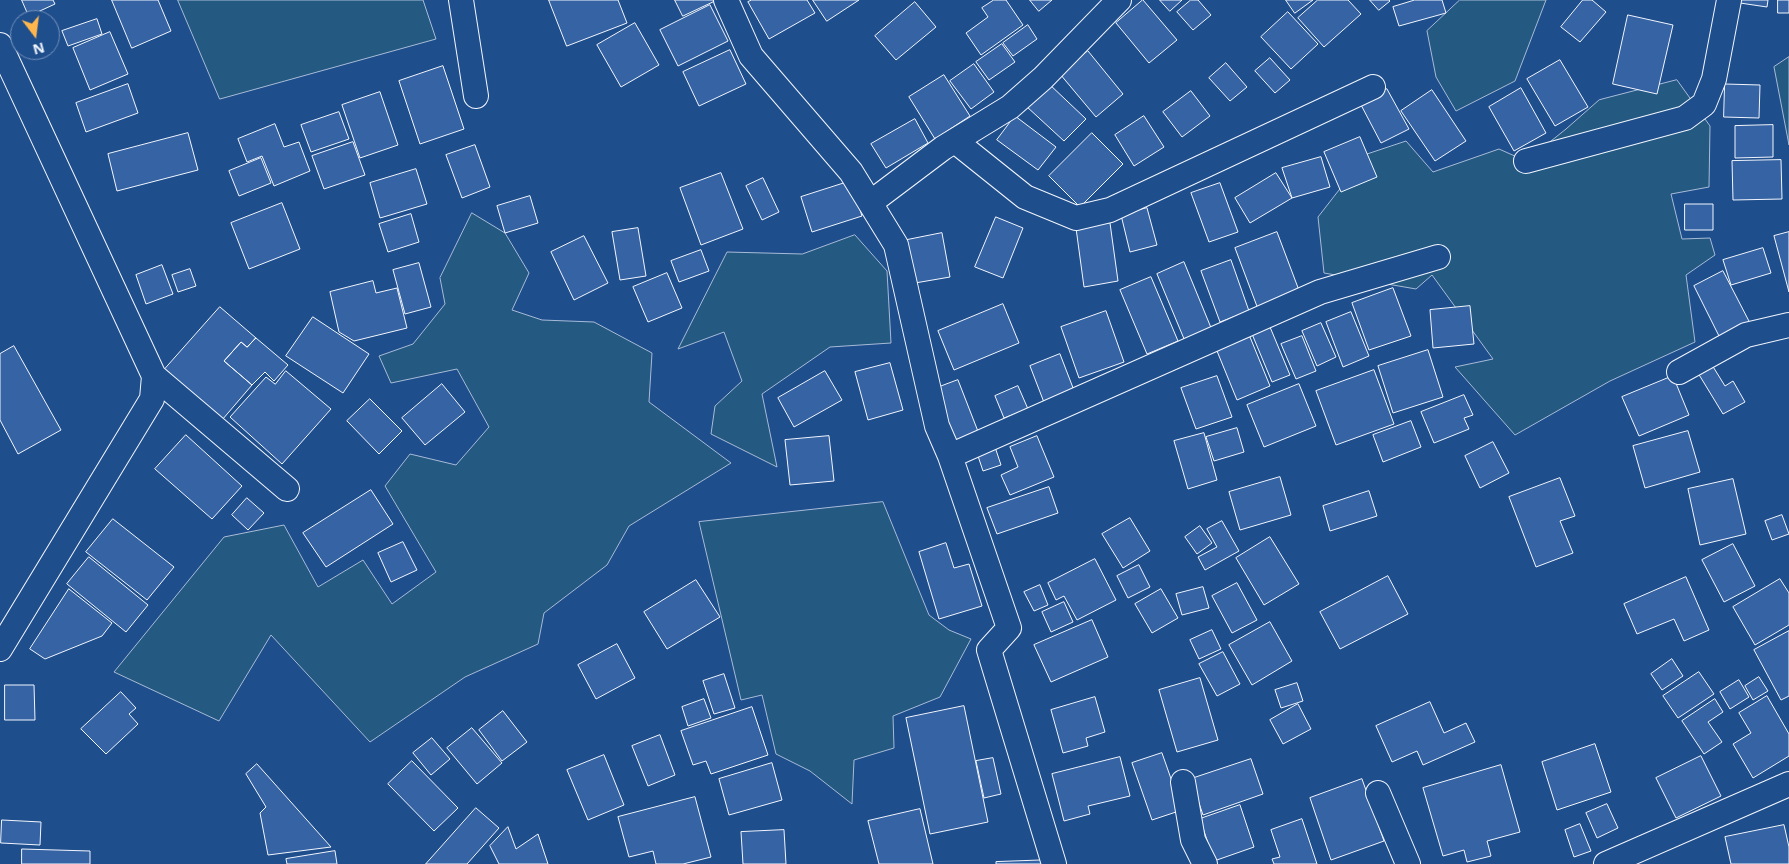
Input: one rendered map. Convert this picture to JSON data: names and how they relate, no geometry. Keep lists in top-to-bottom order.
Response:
{
  "north": "bottom"
}
